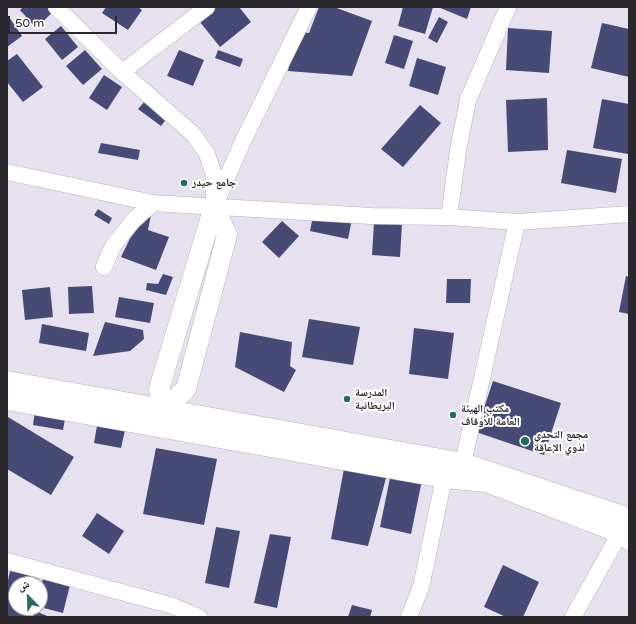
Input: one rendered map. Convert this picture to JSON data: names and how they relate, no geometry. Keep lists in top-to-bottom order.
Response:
{
  "places": [
    "جامع حيدر",
    "المدرسة البريطانية",
    "مكتب الهيئة العامة للأوقاف",
    "مجمع التحدي لذوي الإعاقة"
  ],
  "scale_bar": "50 m",
  "north": "top left"
}
